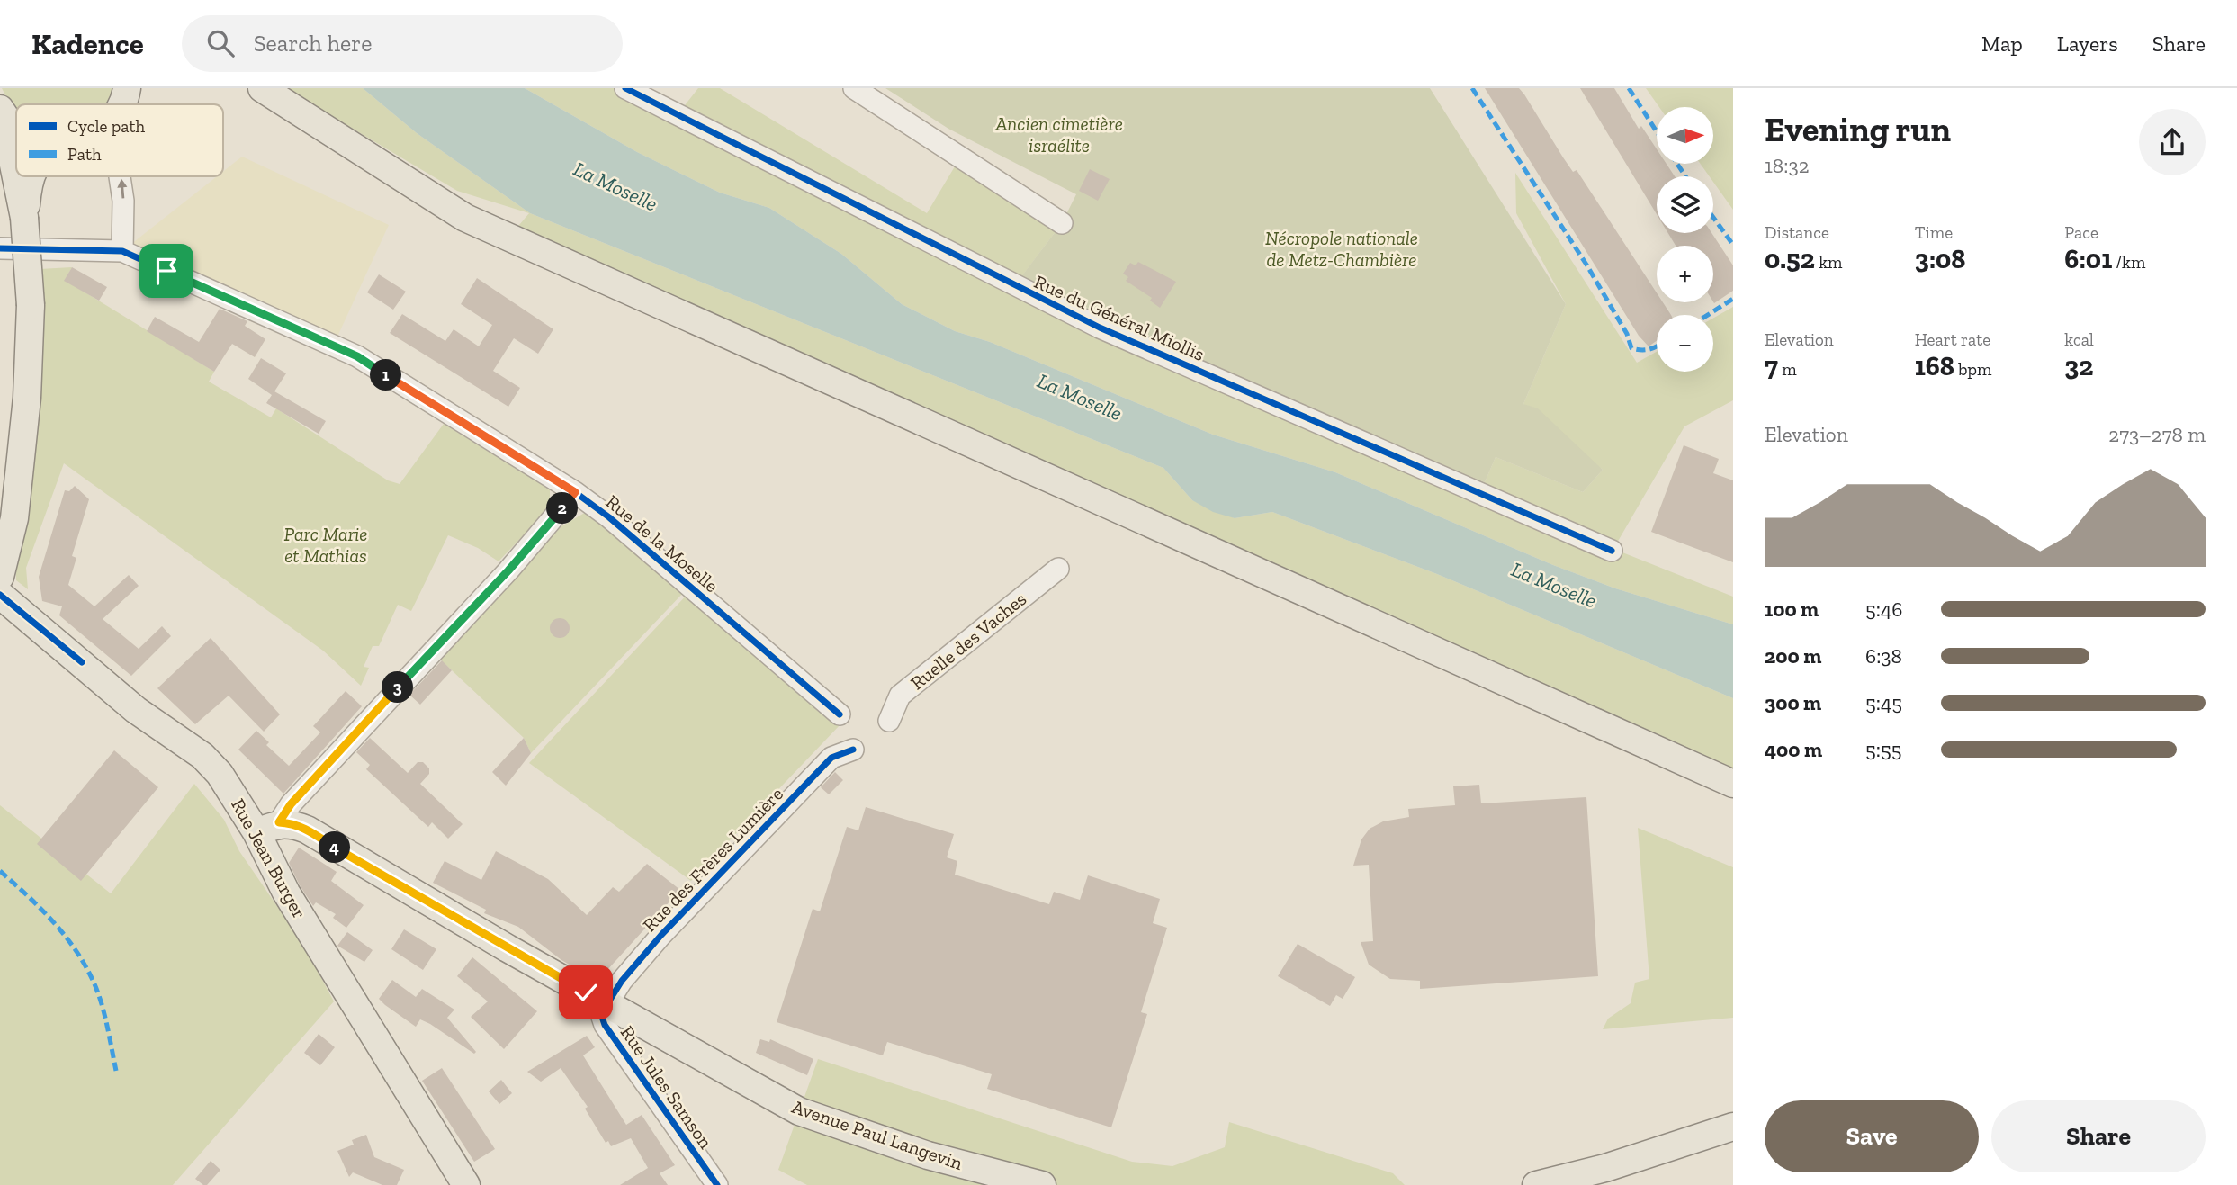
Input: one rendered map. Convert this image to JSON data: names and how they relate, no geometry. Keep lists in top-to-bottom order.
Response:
{
  "streets": {
    "main road": ["Rue Jean Burger", "Avenue Paul Langevin"],
    "street": [
      "Rue du Général Miollis",
      "Rue de la Moselle",
      "Ruelle des Vaches",
      "Rue des Frères Lumière",
      "Rue Jules Samson"
    ]
  },
  "crossings": [
    ["Rue Jean Burger", "Avenue Paul Langevin"],
    ["Rue des Frères Lumière", "Rue Jules Samson"],
    ["Rue des Frères Lumière", "Avenue Paul Langevin"],
    ["Rue Jules Samson", "Avenue Paul Langevin"]
  ],
  "water": ["La Moselle"],
  "parks": ["Ancien cimetière israélite", "Nécropole nationale de Metz-Chambière", "Parc Marie et Mathias"],
  "legend": ["Cycle path", "Path"],
  "north": "right",
  "page": {
    "header": "Kadence",
    "search": "Search here",
    "nav": ["Map", "Layers", "Share"],
    "heading": ["Evening run", "18:32"],
    "map_buttons": ["+", "−"],
    "stats": [
      ["Distance", "0.52 km"],
      ["Time", "3:08"],
      ["Pace", "6:01 /km"],
      ["Elevation", "7 m"],
      ["Heart rate", "168 bpm"],
      ["kcal", "32"]
    ],
    "pins": [
      "1",
      "2",
      "3",
      "4"
    ],
    "chart": ["Elevation", "273–278 m"],
    "list": [
      {
        "name": "100 m",
        "note": "5:46"
      },
      {
        "name": "200 m",
        "note": "6:38"
      },
      {
        "name": "300 m",
        "note": "5:45"
      },
      {
        "name": "400 m",
        "note": "5:55"
      }
    ],
    "buttons": ["Save", "Share"]
  }
}
